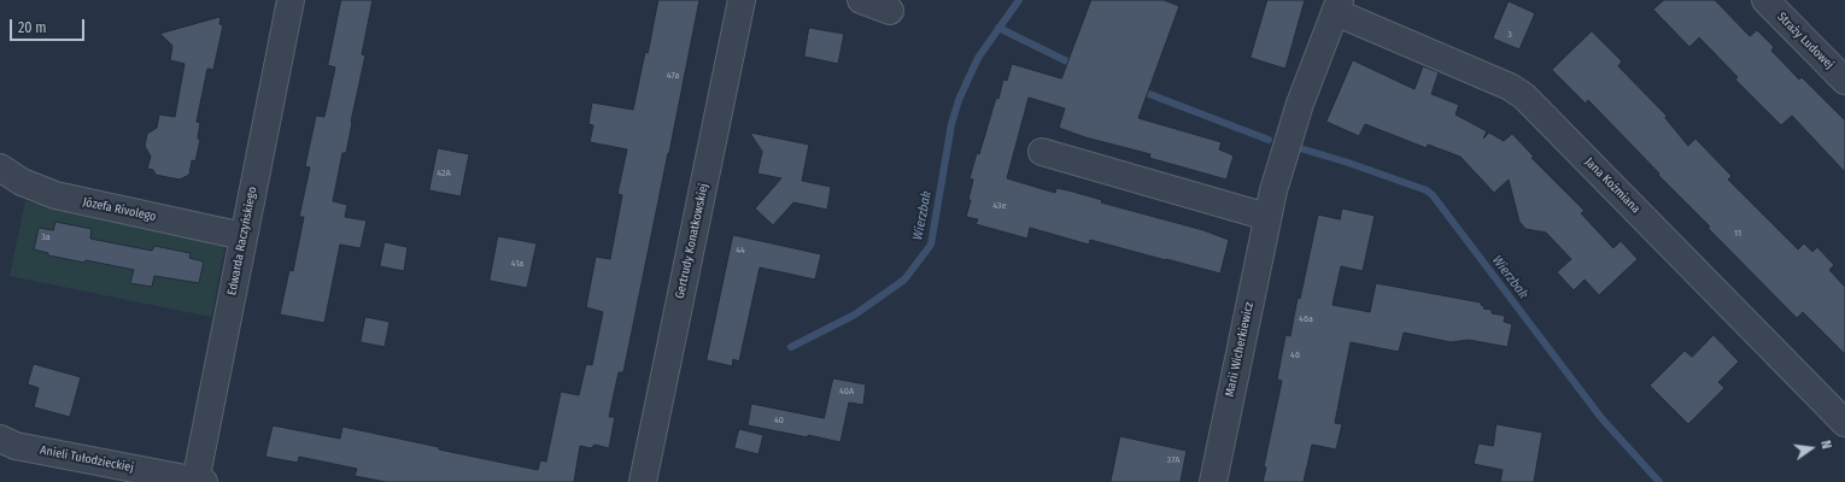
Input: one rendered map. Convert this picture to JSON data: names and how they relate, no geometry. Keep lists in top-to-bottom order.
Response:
{
  "streets": {
    "street": [
      "Straży Ludowej",
      "Jana Koźmiana",
      "Józefa Rivolego",
      "Edwarda Raczyńskiego",
      "Gertrudy Konatkowskiej",
      "Marii Wicherkiewicz",
      "Anieli Tułodzieckiej"
    ]
  },
  "crossings": [
    ["Jana Koźmiana", "Marii Wicherkiewicz"],
    ["Józefa Rivolego", "Edwarda Raczyńskiego"],
    ["Edwarda Raczyńskiego", "Anieli Tułodzieckiej"]
  ],
  "water": ["Wierzbak"],
  "house_numbers": [
    "3",
    "47a",
    "42A",
    "43e",
    "11",
    "3a",
    "44",
    "41a",
    "46a",
    "46",
    "40A",
    "40",
    "37A"
  ],
  "scale_bar": "20 m",
  "north": "right"
}
